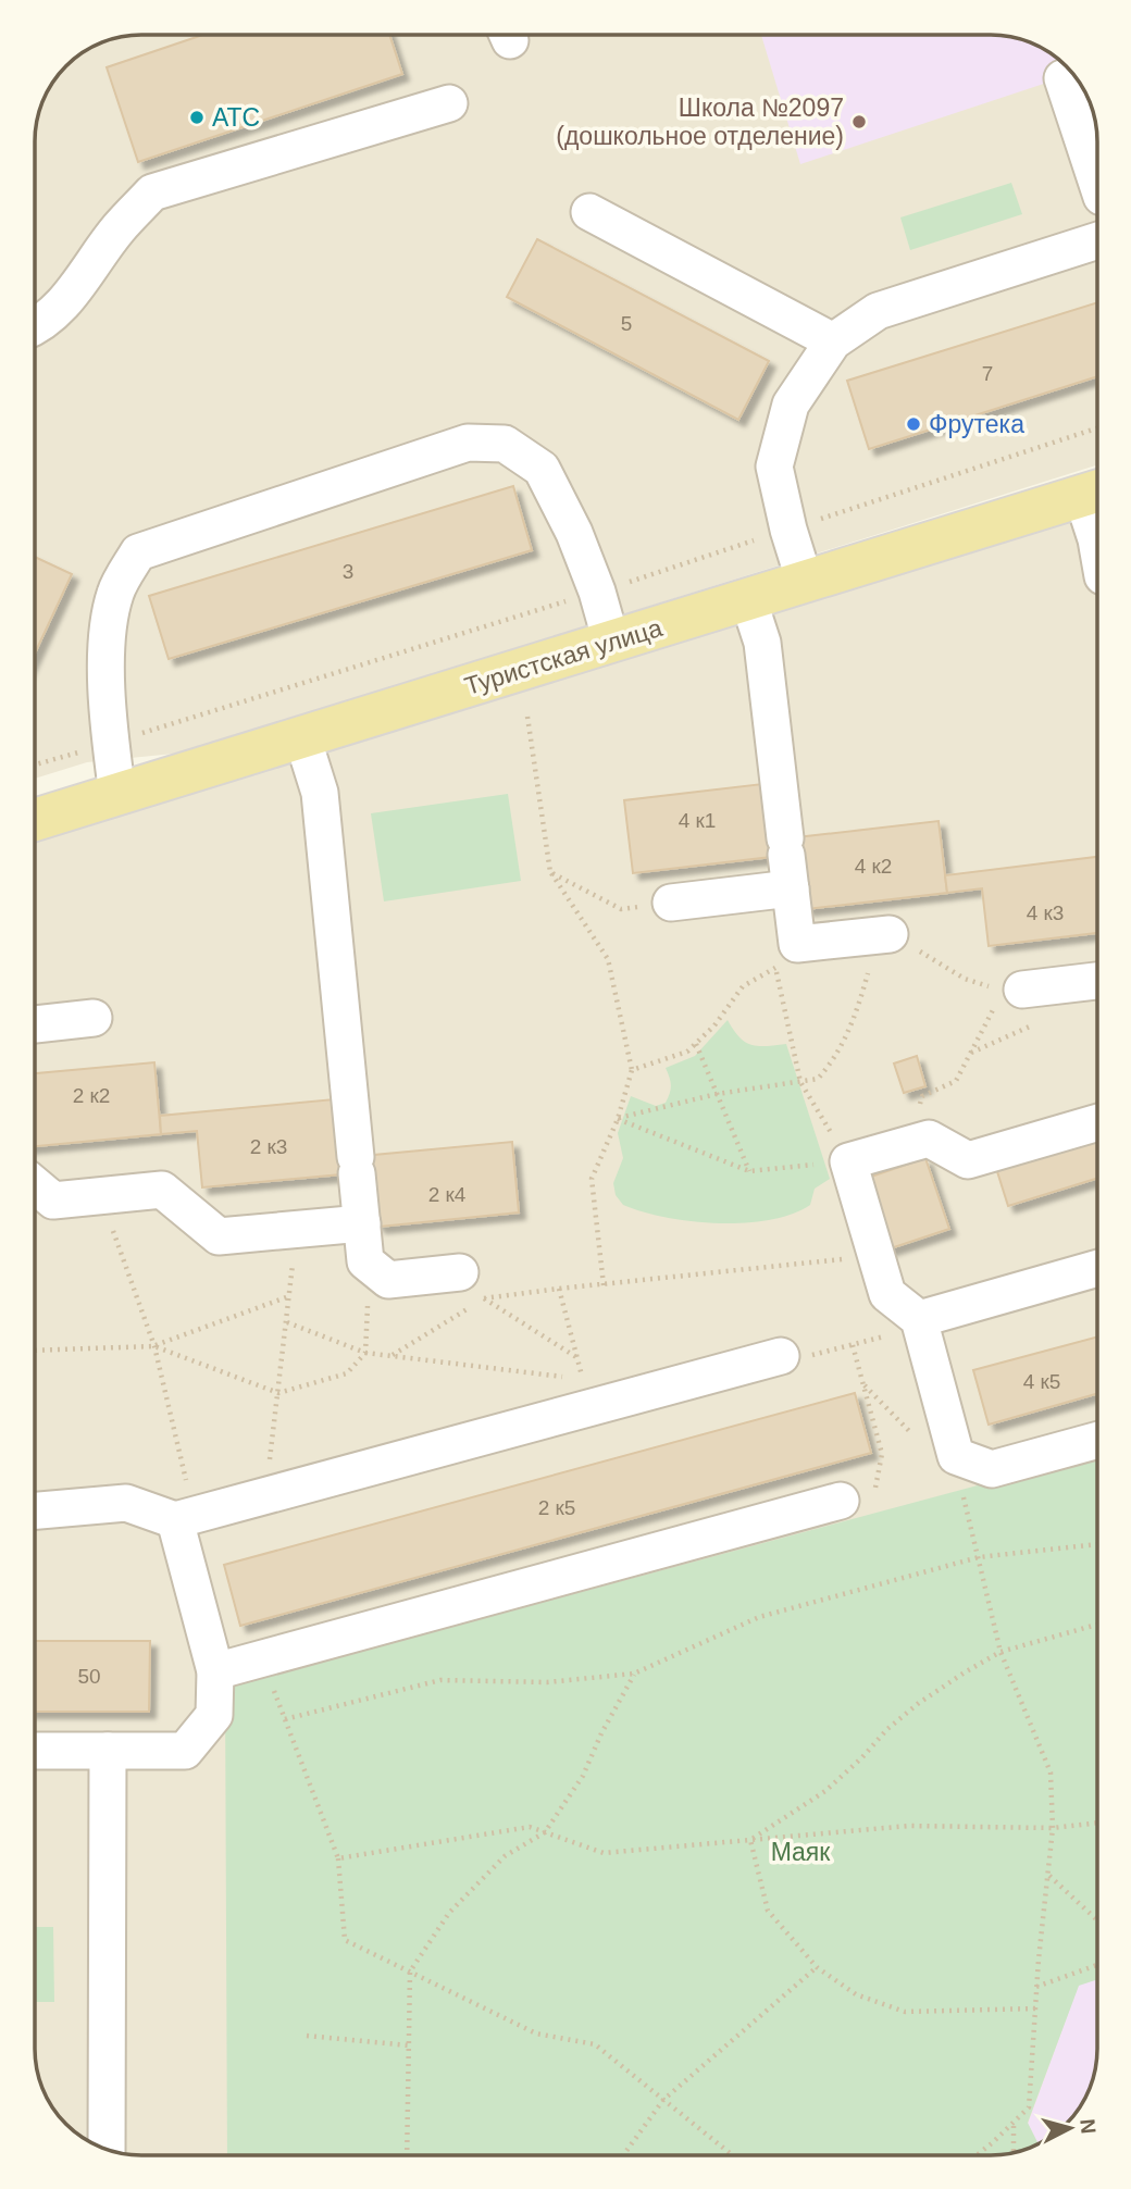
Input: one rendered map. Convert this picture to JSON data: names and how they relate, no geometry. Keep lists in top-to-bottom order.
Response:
{
  "streets": {
    "main road": ["Туристская улица"]
  },
  "parks": ["Маяк"],
  "places": ["АТС", "Школа №2097 (дошкольное отделение)", "Фрутека"],
  "house_numbers": [
    "5",
    "7",
    "3",
    "4 к1",
    "4 к2",
    "4 к3",
    "2 к2",
    "2 к3",
    "2 к4",
    "4 к5",
    "2 к5",
    "50"
  ],
  "north": "right"
}
